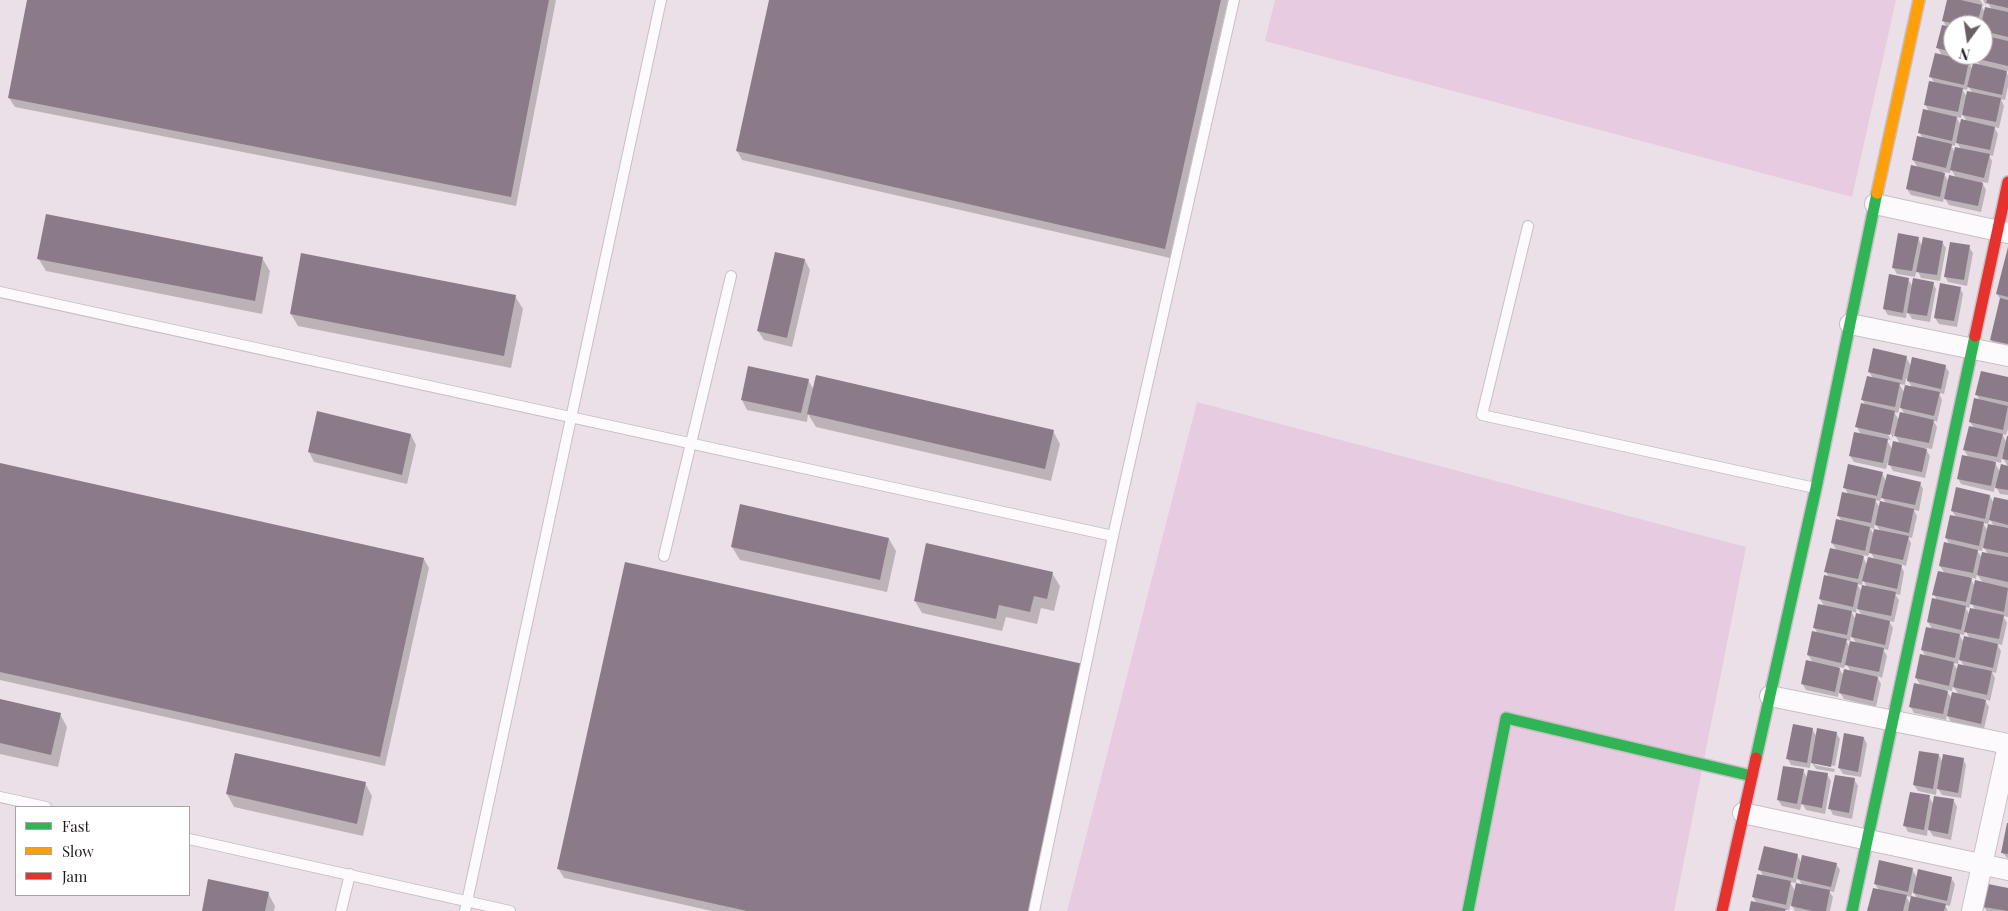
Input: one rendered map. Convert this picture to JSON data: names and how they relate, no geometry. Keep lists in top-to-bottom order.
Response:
{
  "legend": ["Fast", "Slow", "Jam"],
  "north": "bottom"
}
